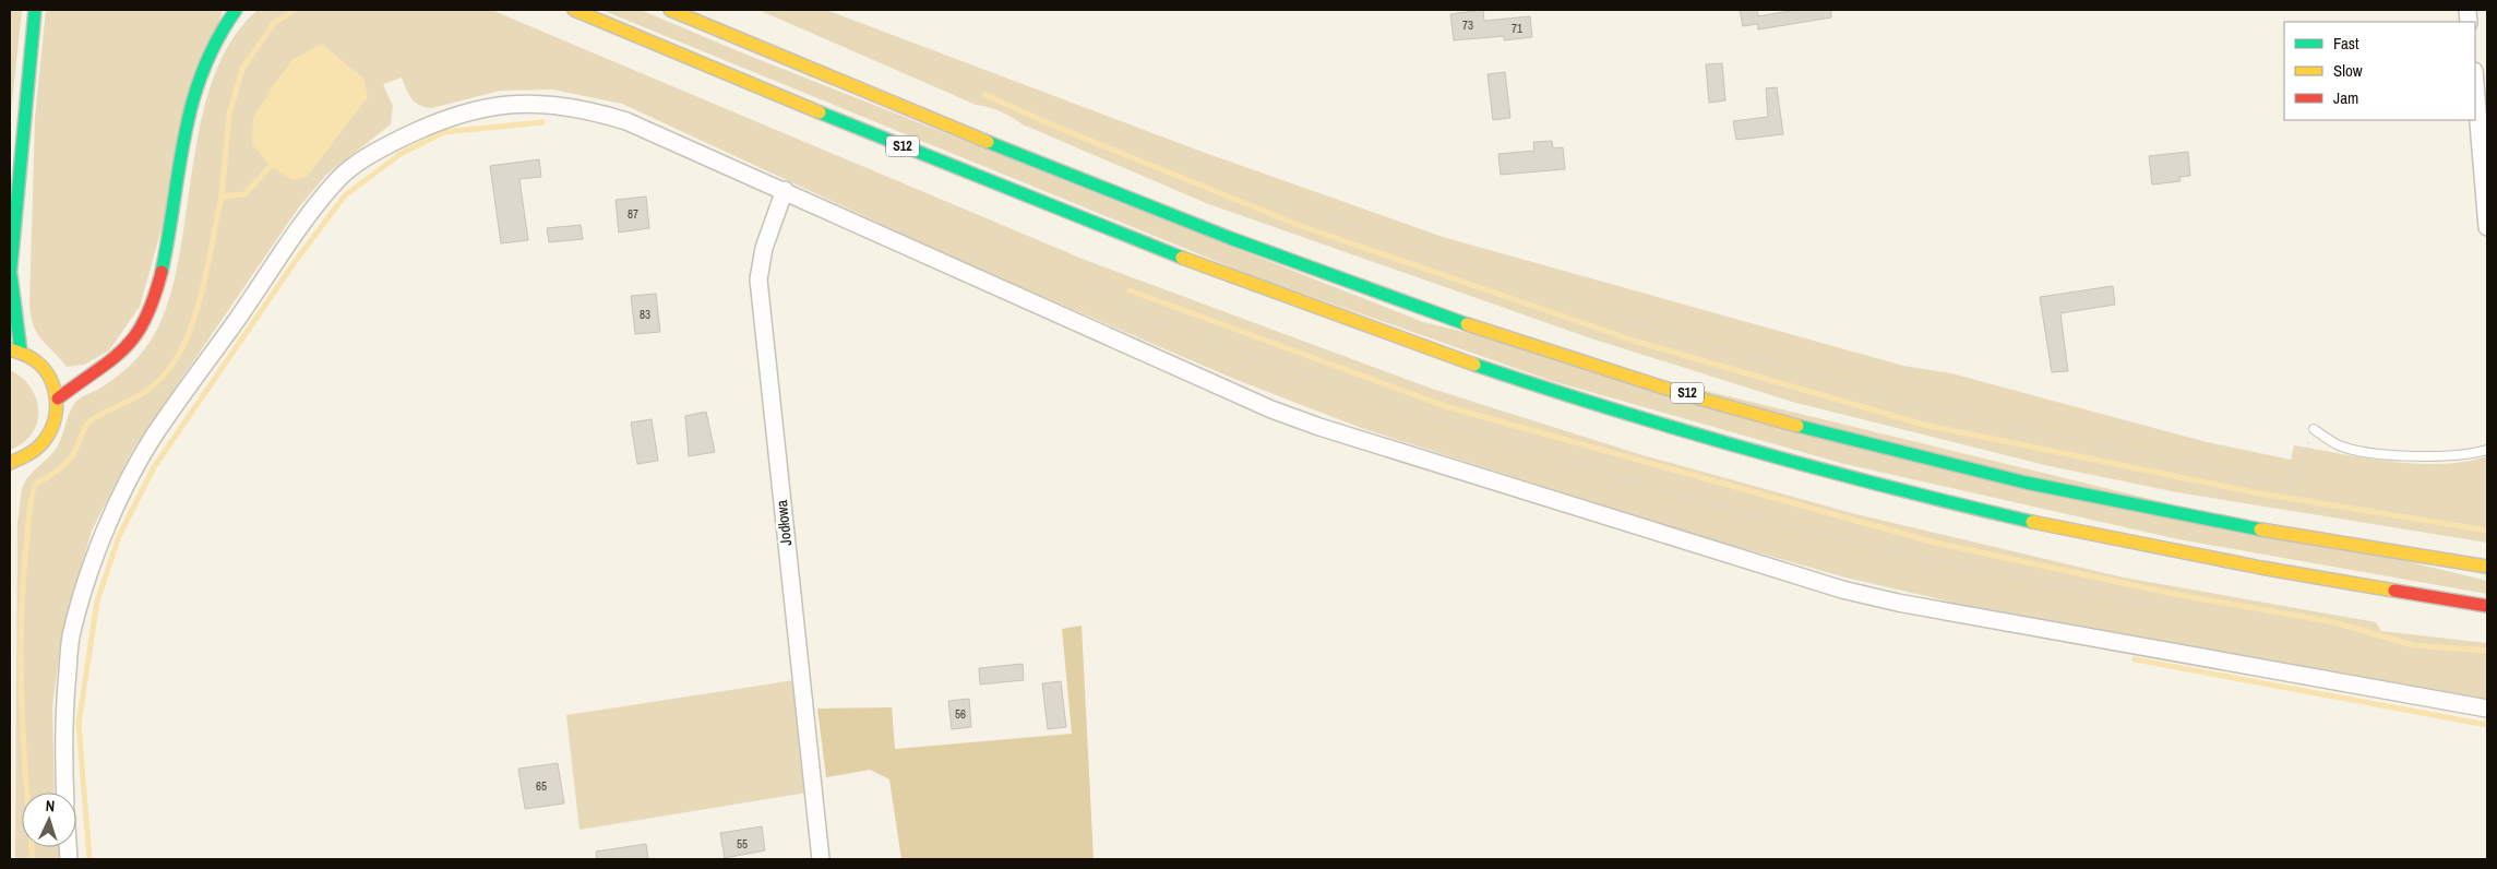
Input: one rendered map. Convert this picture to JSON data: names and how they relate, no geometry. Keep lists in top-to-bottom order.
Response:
{
  "streets": {
    "main road": ["S12"],
    "street": ["Jodłowa"]
  },
  "house_numbers": [
    "73",
    "71",
    "87",
    "83",
    "56",
    "65",
    "55"
  ],
  "legend": ["Fast", "Slow", "Jam"],
  "north": "top"
}
